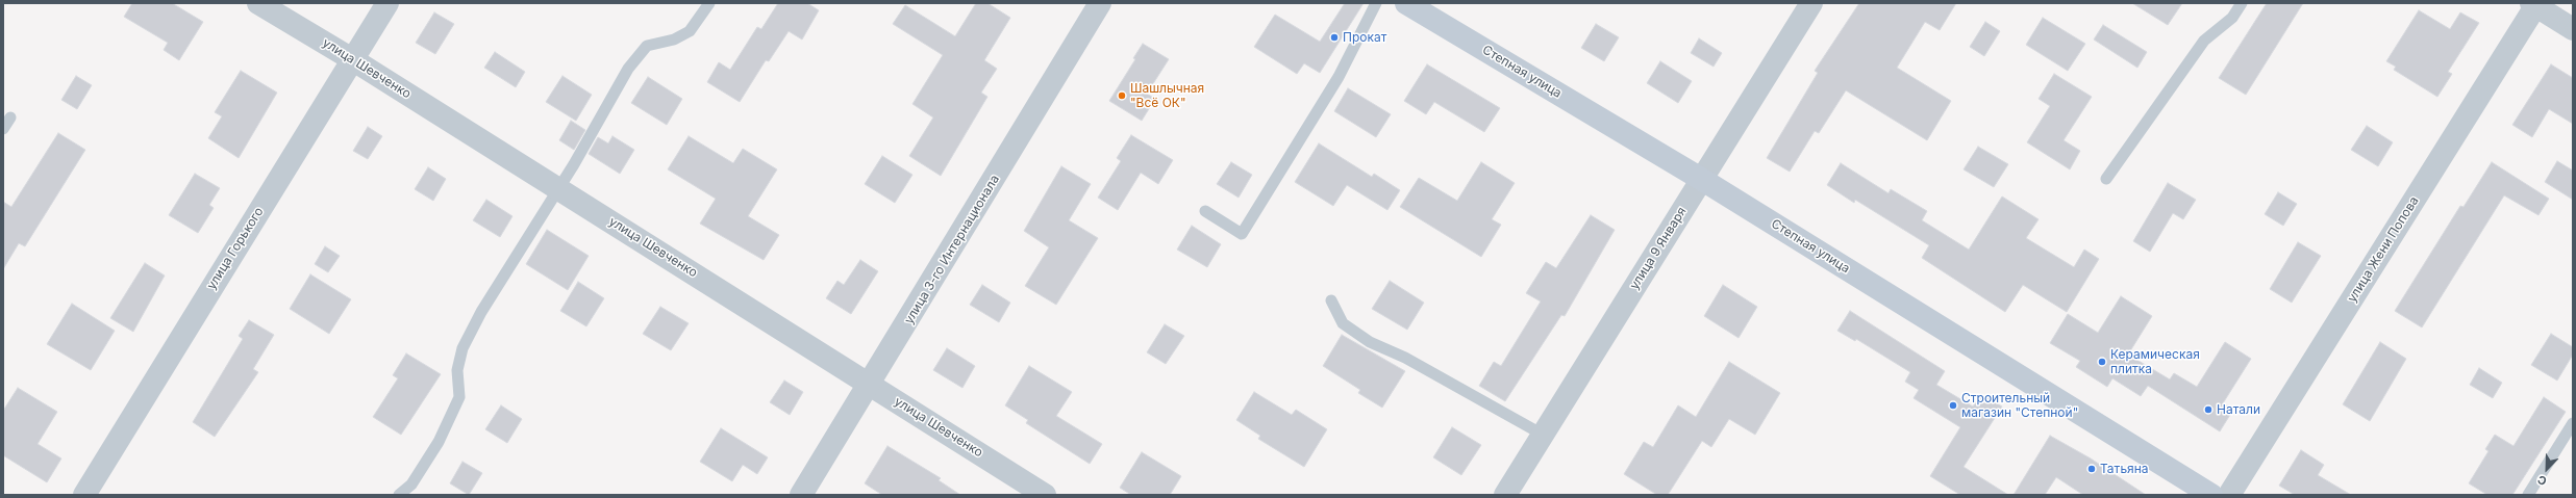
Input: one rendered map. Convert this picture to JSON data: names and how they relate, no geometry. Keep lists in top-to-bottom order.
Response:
{
  "streets": {
    "main road": ["Степная улица"],
    "street": [
      "улица Шевченко",
      "улица Горького",
      "улица 9 Января",
      "улица 3-го Интернационала",
      "улица Жени Попова"
    ]
  },
  "crossings": [
    ["улица Шевченко", "улица Горького"],
    ["улица Шевченко", "улица 3-го Интернационала"],
    ["Степная улица", "улица 9 Января"]
  ],
  "places": [
    "Прокат",
    "Шашлычная \"Всё ОК\"",
    "Керамическая плитка",
    "Строительный магазин \"Степной\"",
    "Натали",
    "Татьяна"
  ],
  "north": "bottom left"
}
